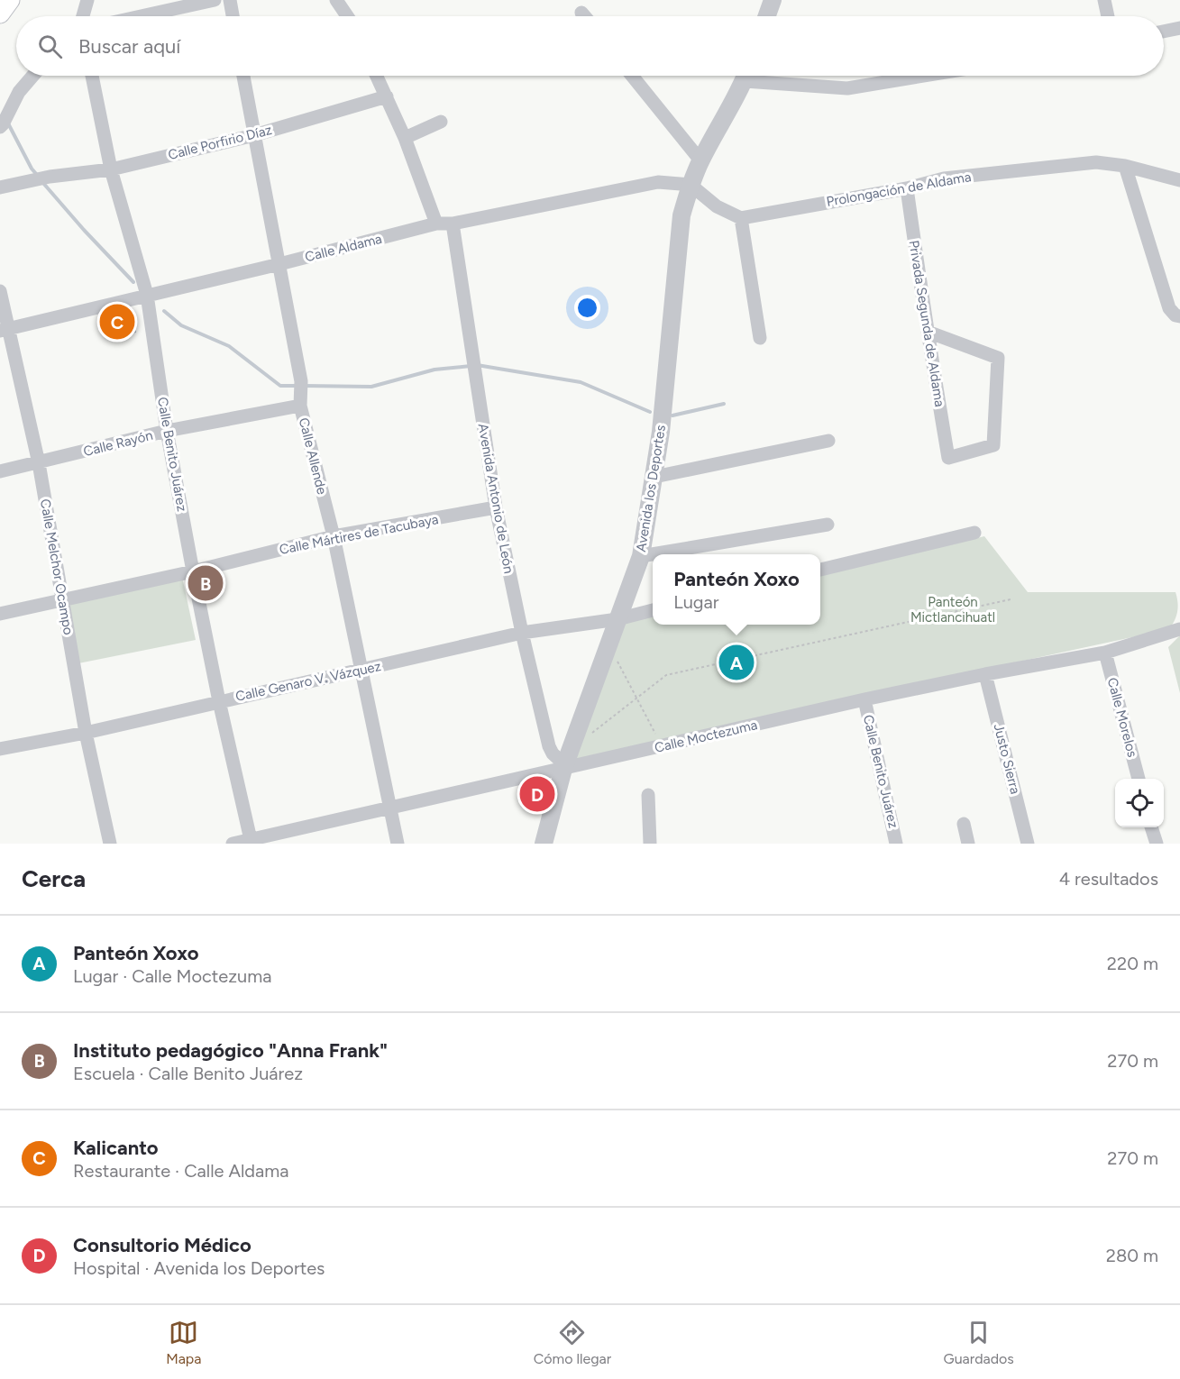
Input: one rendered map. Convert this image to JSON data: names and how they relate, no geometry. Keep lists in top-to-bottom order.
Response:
{
  "streets": {
    "street": [
      "Calle Porfirio Díaz",
      "Prolongación de Aldama",
      "Calle Aldama",
      "Privada Segunda de Aldama",
      "Calle Rayón",
      "Calle Benito Juárez",
      "Calle Allende",
      "Avenida los Deportes",
      "Avenida Antonio de León",
      "Calle Mártires de Tacubaya",
      "Calle Melchor Ocampo",
      "Calle Genaro V. Vázquez",
      "Calle Morelos",
      "Calle Moctezuma",
      "Justo Sierra"
    ]
  },
  "crossings": [
    ["Calle Porfirio Díaz", "Calle Benito Juárez"],
    ["Calle Porfirio Díaz", "Calle Allende"],
    ["Prolongación de Aldama", "Privada Segunda de Aldama"],
    ["Calle Aldama", "Calle Benito Juárez"],
    ["Calle Aldama", "Calle Allende"],
    ["Calle Aldama", "Avenida los Deportes"],
    ["Calle Aldama", "Avenida Antonio de León"],
    ["Calle Aldama", "Calle Melchor Ocampo"],
    ["Calle Rayón", "Calle Benito Juárez"],
    ["Calle Rayón", "Calle Allende"],
    ["Calle Rayón", "Calle Melchor Ocampo"],
    ["Calle Benito Juárez", "Calle Mártires de Tacubaya"],
    ["Calle Benito Juárez", "Calle Genaro V. Vázquez"],
    ["Calle Benito Juárez", "Calle Moctezuma"],
    ["Calle Allende", "Calle Mártires de Tacubaya"],
    ["Calle Allende", "Calle Genaro V. Vázquez"],
    ["Calle Allende", "Calle Moctezuma"],
    ["Avenida los Deportes", "Avenida Antonio de León"],
    ["Avenida los Deportes", "Calle Genaro V. Vázquez"],
    ["Avenida los Deportes", "Calle Moctezuma"],
    ["Avenida Antonio de León", "Calle Mártires de Tacubaya"],
    ["Avenida Antonio de León", "Calle Genaro V. Vázquez"],
    ["Avenida Antonio de León", "Calle Moctezuma"],
    ["Calle Mártires de Tacubaya", "Calle Melchor Ocampo"],
    ["Calle Melchor Ocampo", "Calle Genaro V. Vázquez"],
    ["Calle Morelos", "Calle Moctezuma"],
    ["Calle Moctezuma", "Justo Sierra"]
  ],
  "parks": ["Panteón Mictlancihuatl"],
  "page": {
    "search": "Buscar aquí",
    "pins": [
      "C",
      "B",
      "A",
      "D"
    ],
    "popup": ["Panteón Xoxo", "Lugar"],
    "heading": ["Cerca", "4 resultados"],
    "list": [
      {
        "mark": "A",
        "name": "Panteón Xoxo",
        "note": "Lugar · Calle Moctezuma",
        "value": "220 m"
      },
      {
        "mark": "B",
        "name": "Instituto pedagógico \"Anna Frank\"",
        "note": "Escuela · Calle Benito Juárez",
        "value": "270 m"
      },
      {
        "mark": "C",
        "name": "Kalicanto",
        "note": "Restaurante · Calle Aldama",
        "value": "270 m"
      },
      {
        "mark": "D",
        "name": "Consultorio Médico",
        "note": "Hospital · Avenida los Deportes",
        "value": "280 m"
      }
    ],
    "nav": ["Mapa", "Cómo llegar", "Guardados"]
  }
}
